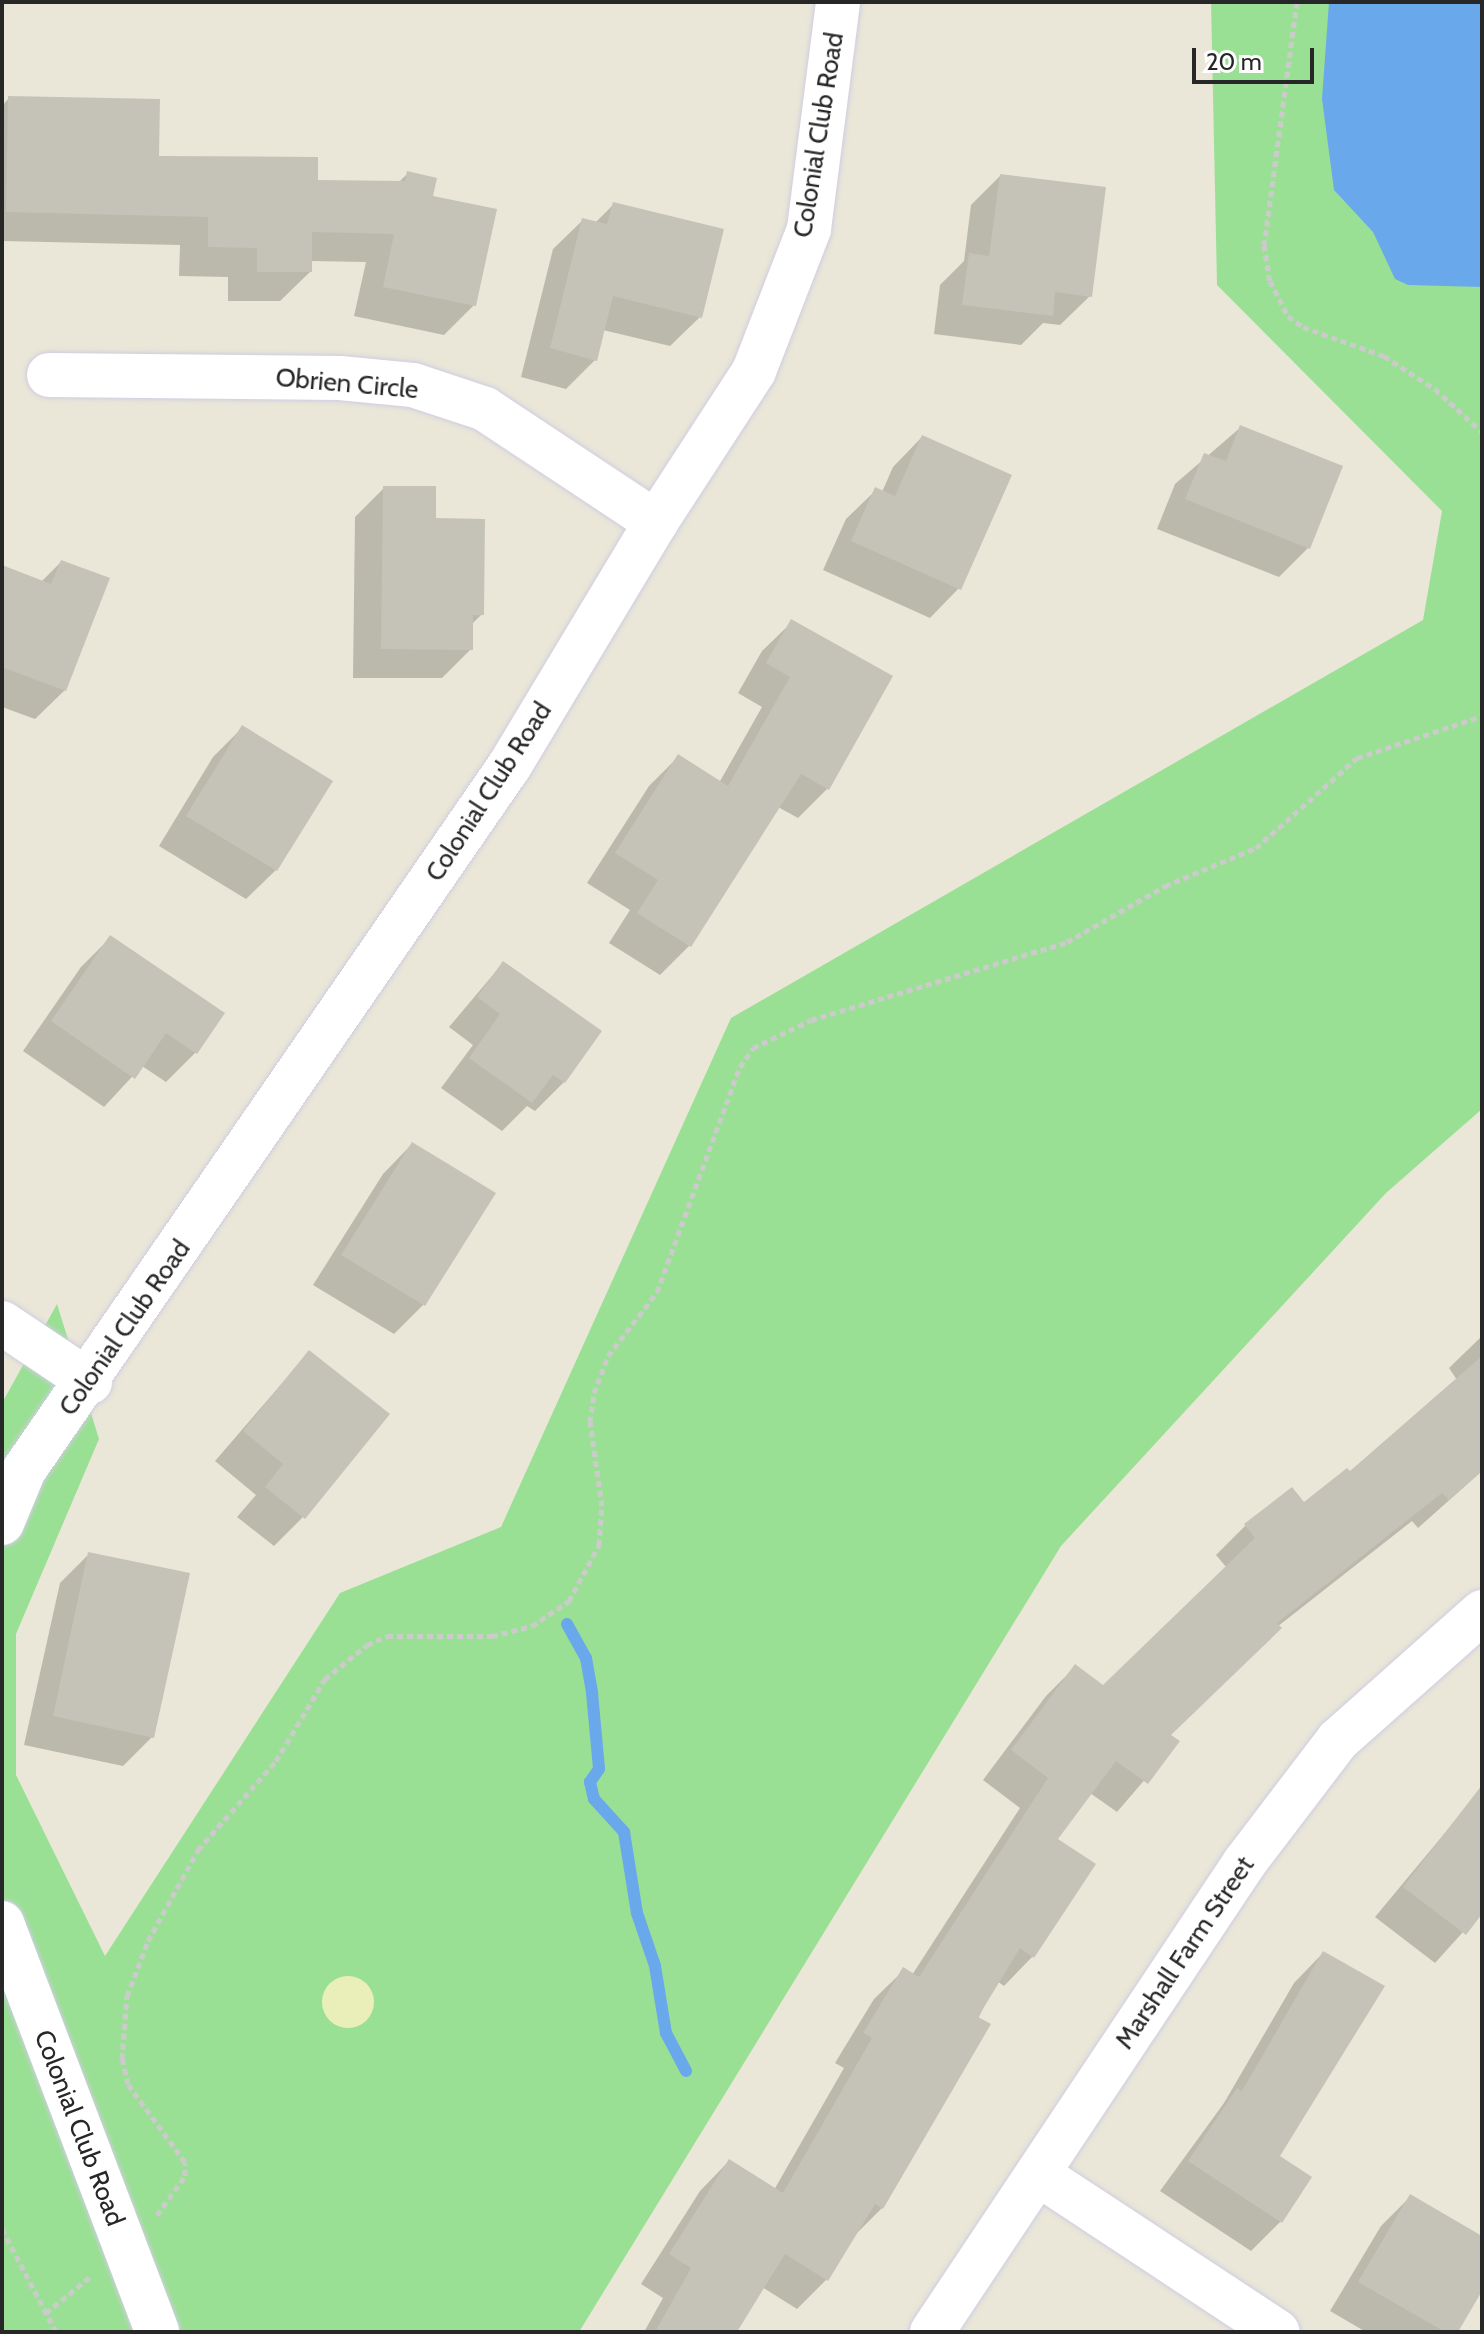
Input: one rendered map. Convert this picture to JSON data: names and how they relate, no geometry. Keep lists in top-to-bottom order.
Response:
{
  "streets": {
    "street": ["Colonial Club Road", "Obrien Circle", "Marshall Farm Street"]
  },
  "crossings": [
    ["Colonial Club Road", "Obrien Circle"]
  ],
  "scale_bar": "20 m"
}
